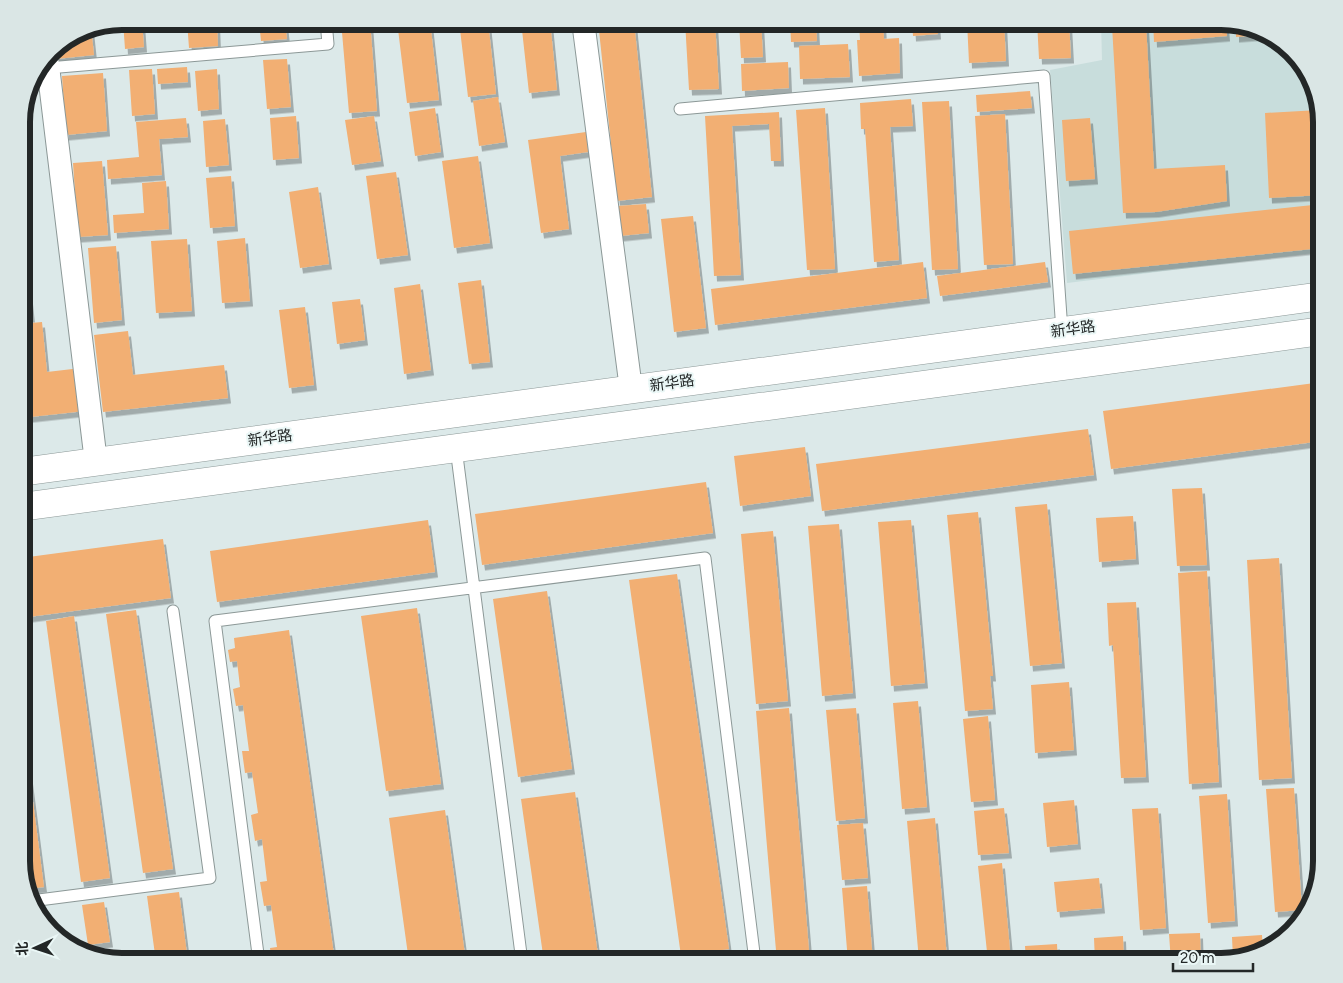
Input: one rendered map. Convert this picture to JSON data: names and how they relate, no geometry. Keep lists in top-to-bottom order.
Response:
{
  "streets": {
    "main road": ["新华路"]
  },
  "scale_bar": "20 m",
  "north": "left"
}
